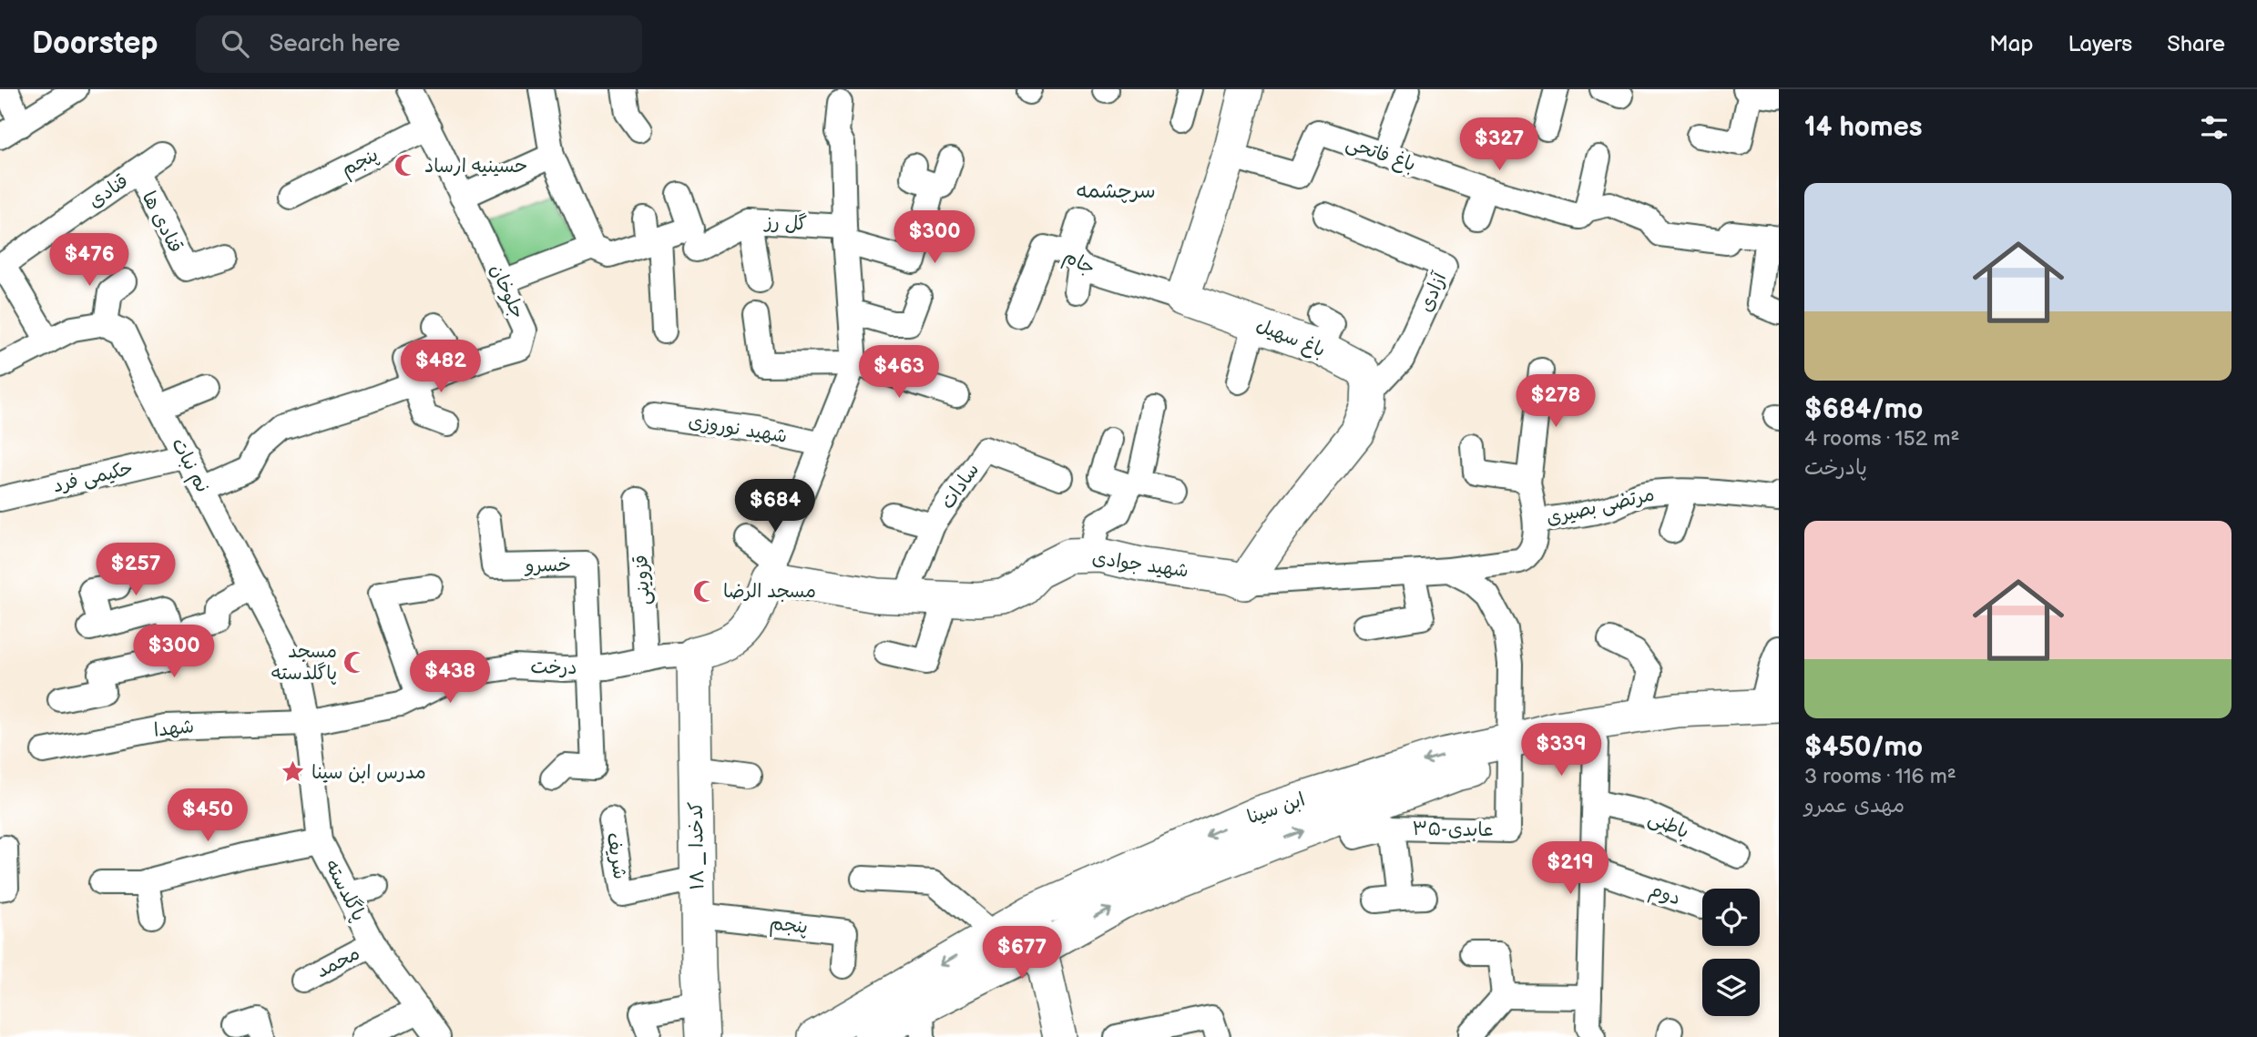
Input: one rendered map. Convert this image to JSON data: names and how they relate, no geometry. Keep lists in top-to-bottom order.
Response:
{
  "streets": {
    "main road": [
      "باغ سهیل",
      "شهید جوادی",
      "ابن سینا",
      "۱۸ _ کدخدا"
    ],
    "street": [
      "باغ فاتحی",
      "پنجم",
      "قنادی",
      "قنادی ها",
      "گل رز",
      "جام",
      "جلوخان",
      "آزادی",
      "شهید نوروزی",
      "نم نبات",
      "حکیمی فرد",
      "سادات",
      "مرتضی بصیری",
      "خسرو",
      "قزوینی",
      "درخت",
      "شهدا",
      "باطنی",
      "۳۵-عابدی",
      "شریف",
      "پاگلدسته",
      "دوم",
      "محمد"
    ]
  },
  "crossings": [
    ["پنجم", "جلوخان"],
    ["پنجم", "۱۸ _ کدخدا"],
    ["قنادی", "قنادی ها"],
    ["جام", "باغ سهیل"],
    ["جلوخان", "نم نبات"],
    ["آزادی", "باغ سهیل"],
    ["نم نبات", "حکیمی فرد"],
    ["نم نبات", "درخت"],
    ["نم نبات", "شهدا"],
    ["نم نبات", "پاگلدسته"],
    ["سادات", "شهید جوادی"],
    ["مرتضی بصیری", "شهید جوادی"],
    ["خسرو", "درخت"],
    ["قزوینی", "درخت"],
    ["درخت", "شهدا"],
    ["درخت", "۱۸ _ کدخدا"],
    ["درخت", "پاگلدسته"],
    ["شهدا", "پاگلدسته"],
    ["ابن سینا", "۳۵-عابدی"],
    ["۱۸ _ کدخدا", "شریف"],
    ["پاگلدسته", "محمد"]
  ],
  "districts": ["سرچشمه"],
  "places": {
    "mosque": ["حسینیه ارساد", "مسجد الرضا", "مسجد پاگلدسته"],
    "place": ["مدرس ابن سینا"]
  },
  "page": {
    "header": "Doorstep",
    "search": "Search here",
    "nav": ["Map", "Layers", "Share"],
    "heading": "14 homes",
    "price": [
      "$327",
      "$300",
      "$476",
      "$482",
      "$463",
      "$278",
      "$684",
      "$257",
      "$300",
      "$438",
      "$339",
      "$450",
      "$219",
      "$677"
    ],
    "list": [
      {
        "name": "$684/mo",
        "note": "4 rooms · 152 m² · پادرخت"
      },
      {
        "name": "$450/mo",
        "note": "3 rooms · 116 m² · مهدی عمرو"
      }
    ]
  }
}
